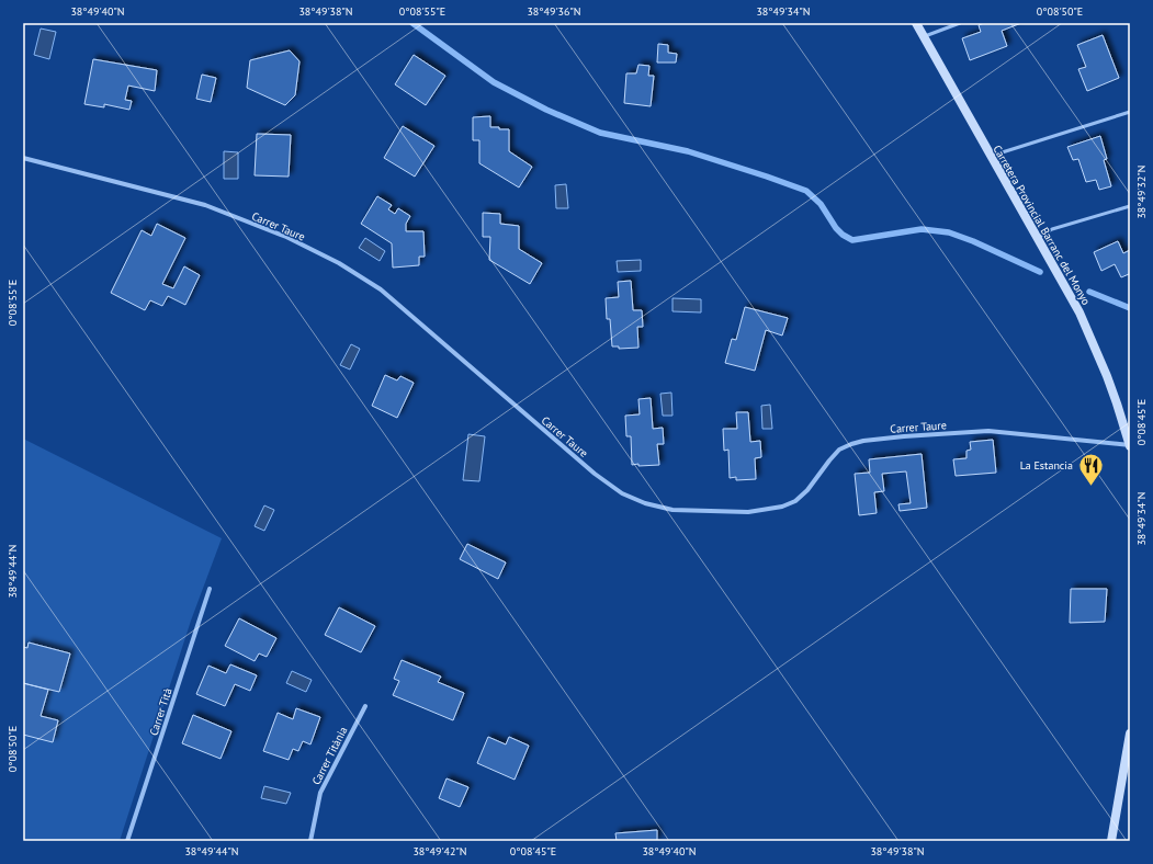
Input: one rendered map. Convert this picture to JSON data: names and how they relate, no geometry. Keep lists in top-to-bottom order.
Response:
{
  "streets": {
    "street": [
      "Carretera Provincial Barranc del Monyo",
      "Carrer Taure",
      "Carrer Tità",
      "Carrer Titània"
    ]
  },
  "crossings": [
    ["Carretera Provincial Barranc del Monyo", "Carrer Taure"]
  ],
  "places": {
    "restaurant": ["La Estancia"]
  },
  "coordinates": [
    "38°49'40\"N",
    "38°49'38\"N",
    "0°08'55\"E",
    "38°49'36\"N",
    "38°49'34\"N",
    "0°08'50\"E",
    "38°49'32\"N",
    "0°08'45\"E",
    "38°49'44\"N",
    "38°49'42\"N"
  ]
}
